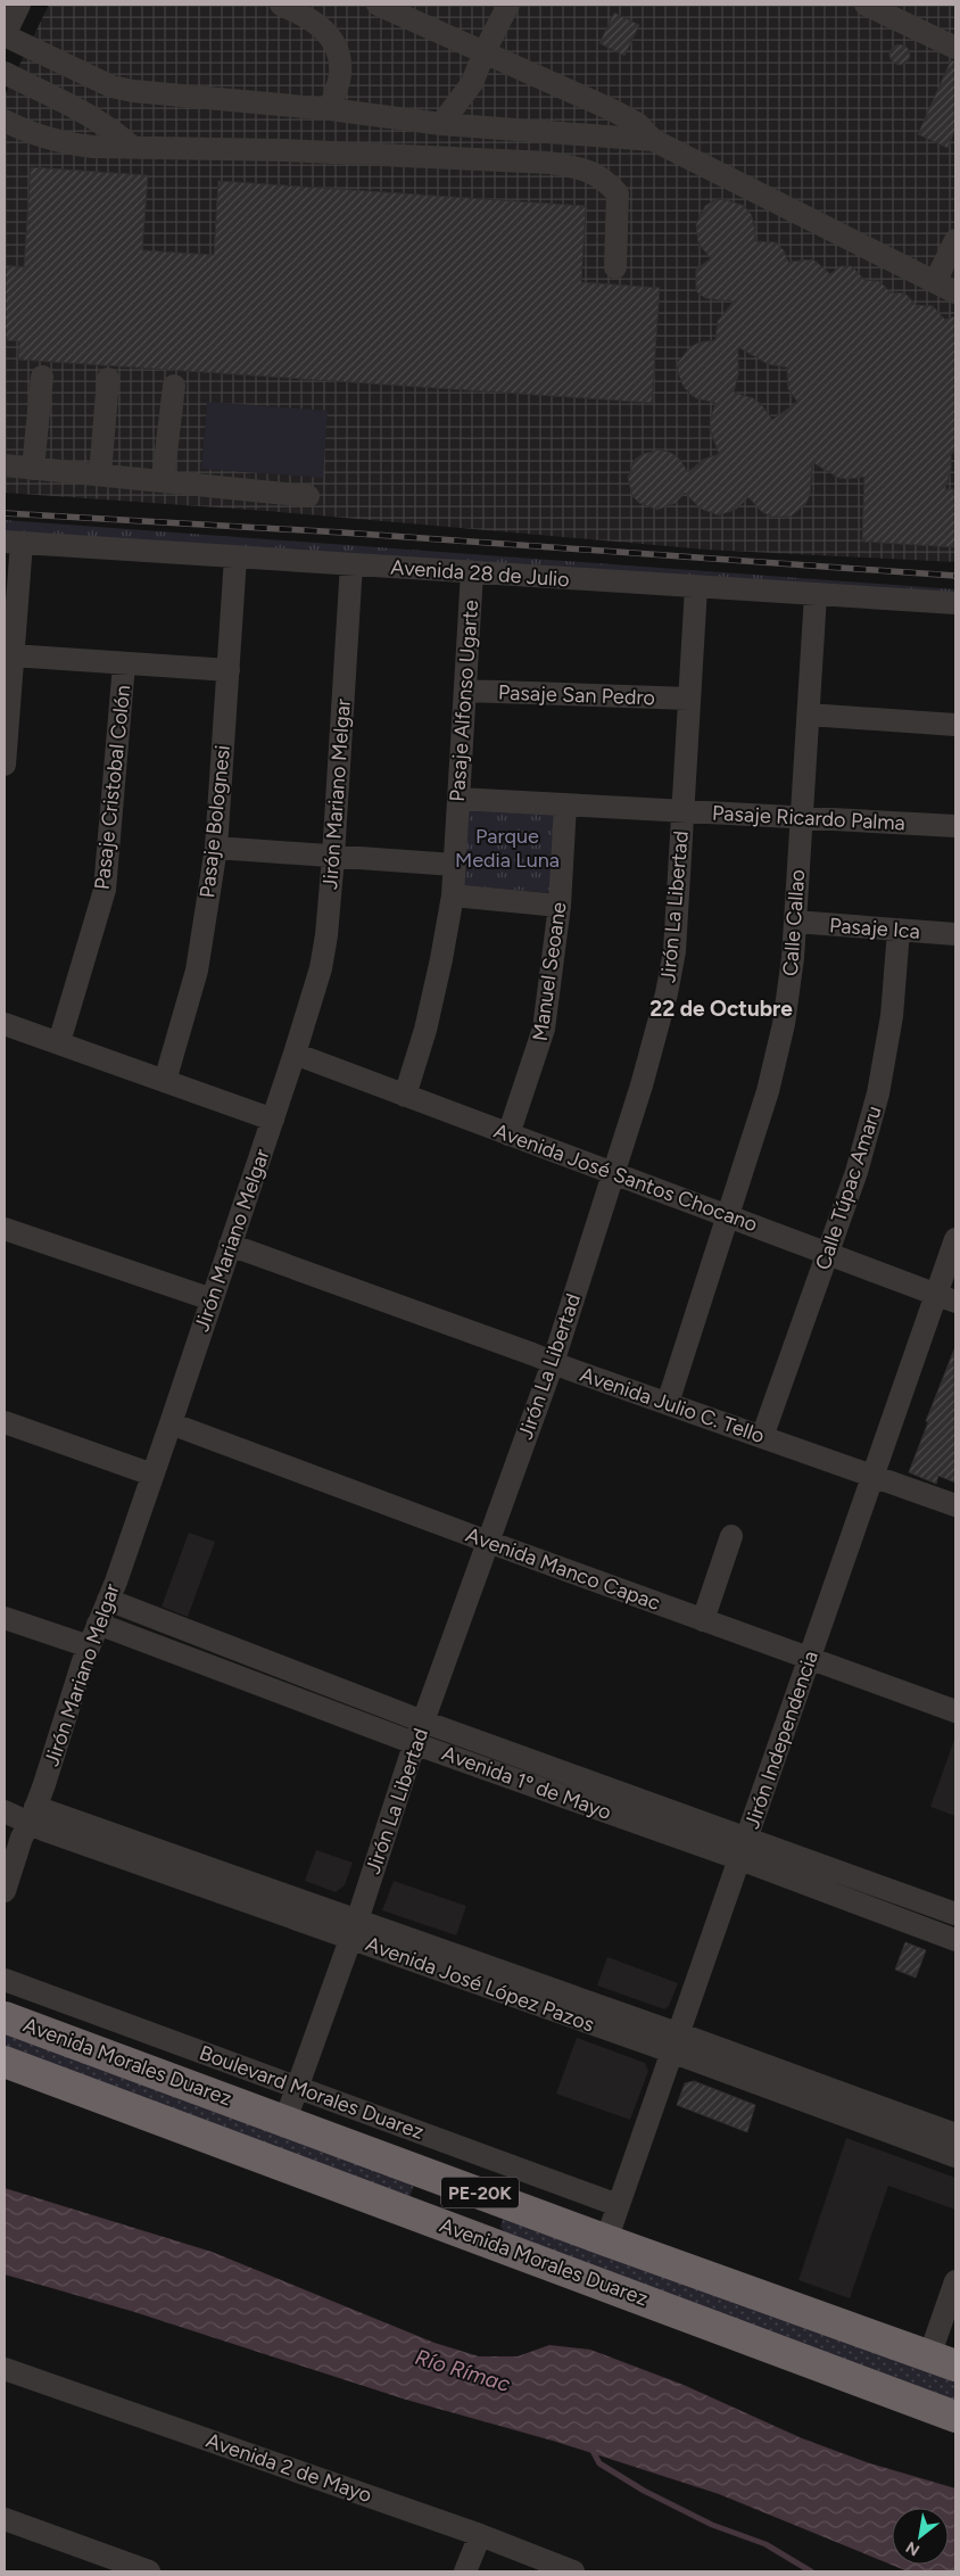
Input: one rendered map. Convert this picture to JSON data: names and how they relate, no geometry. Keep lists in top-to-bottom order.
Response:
{
  "streets": {
    "highway": ["Avenida Morales Duarez", "PE-20K"],
    "street": [
      "Avenida 28 de Julio",
      "Pasaje San Pedro",
      "Pasaje Alfonso Ugarte",
      "Pasaje Cristobal Colón",
      "Jirón Mariano Melgar",
      "Pasaje Ricardo Palma",
      "Pasaje Bolognesi",
      "Jirón La Libertad",
      "Calle Callao",
      "Pasaje Ica",
      "Manuel Seoane",
      "Avenida José Santos Chocano",
      "Calle Túpac Amaru",
      "Avenida Julio C. Tello",
      "Avenida Manco Capac",
      "Jirón Independencia",
      "Avenida 1º de Mayo",
      "Avenida José López Pazos",
      "Boulevard Morales Duarez",
      "Avenida 2 de Mayo"
    ]
  },
  "crossings": [
    ["Avenida 28 de Julio", "Pasaje Alfonso Ugarte"],
    ["Avenida 28 de Julio", "Jirón Mariano Melgar"],
    ["Avenida 28 de Julio", "Pasaje Bolognesi"],
    ["Avenida 28 de Julio", "Jirón La Libertad"],
    ["Avenida 28 de Julio", "Calle Callao"],
    ["Pasaje San Pedro", "Pasaje Alfonso Ugarte"],
    ["Pasaje San Pedro", "Jirón La Libertad"],
    ["Pasaje Alfonso Ugarte", "Pasaje Ricardo Palma"],
    ["Pasaje Alfonso Ugarte", "Avenida José Santos Chocano"],
    ["Jirón Mariano Melgar", "Avenida José Santos Chocano"],
    ["Jirón Mariano Melgar", "Avenida Julio C. Tello"],
    ["Jirón Mariano Melgar", "Avenida Manco Capac"],
    ["Jirón Mariano Melgar", "Avenida 1º de Mayo"],
    ["Jirón Mariano Melgar", "Avenida José López Pazos"],
    ["Pasaje Ricardo Palma", "Jirón La Libertad"],
    ["Pasaje Ricardo Palma", "Calle Callao"],
    ["Pasaje Ricardo Palma", "Manuel Seoane"],
    ["Jirón La Libertad", "Avenida José Santos Chocano"],
    ["Jirón La Libertad", "Avenida Julio C. Tello"],
    ["Jirón La Libertad", "Avenida Manco Capac"],
    ["Jirón La Libertad", "Avenida 1º de Mayo"],
    ["Jirón La Libertad", "Avenida José López Pazos"],
    ["Jirón La Libertad", "Avenida Morales Duarez"],
    ["Jirón La Libertad", "Boulevard Morales Duarez"],
    ["Calle Callao", "Pasaje Ica"],
    ["Calle Callao", "Avenida José Santos Chocano"],
    ["Calle Callao", "Avenida Julio C. Tello"],
    ["Pasaje Ica", "Calle Túpac Amaru"],
    ["Manuel Seoane", "Avenida José Santos Chocano"],
    ["Avenida José Santos Chocano", "Calle Túpac Amaru"],
    ["Avenida José Santos Chocano", "Jirón Independencia"],
    ["Calle Túpac Amaru", "Avenida Julio C. Tello"],
    ["Avenida Julio C. Tello", "Jirón Independencia"],
    ["Avenida Manco Capac", "Jirón Independencia"],
    ["Jirón Independencia", "Avenida 1º de Mayo"],
    ["Jirón Independencia", "Avenida José López Pazos"],
    ["Jirón Independencia", "Avenida Morales Duarez"],
    ["Jirón Independencia", "Boulevard Morales Duarez"]
  ],
  "districts": ["22 de Octubre"],
  "water": ["Río Rímac"],
  "parks": ["Parque Media Luna"],
  "north": "bottom left"
}
